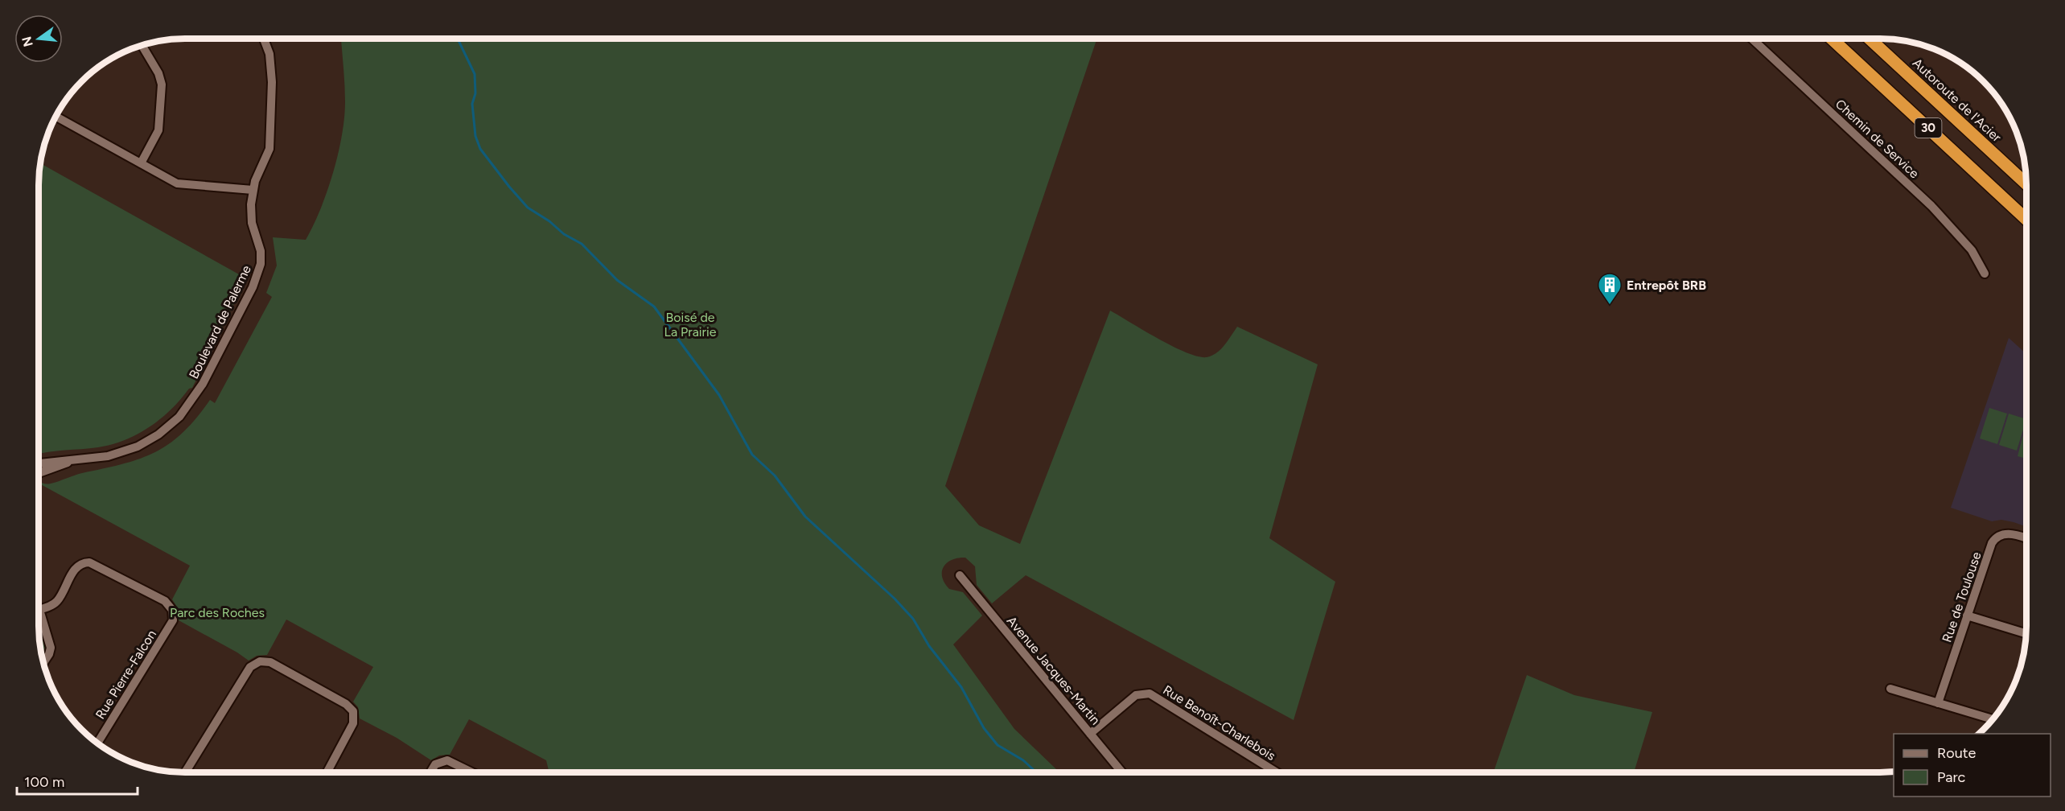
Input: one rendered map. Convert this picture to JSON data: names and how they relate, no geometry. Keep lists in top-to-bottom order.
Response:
{
  "streets": {
    "highway": ["Autoroute de l'Acier", "30"],
    "street": [
      "Chemin de Service",
      "Boulevard de Palerme",
      "Rue de Toulouse",
      "Avenue Jacques-Martin",
      "Rue Pierre-Falcon",
      "Rue Benoît-Charlebois"
    ]
  },
  "crossings": [
    ["Avenue Jacques-Martin", "Rue Benoît-Charlebois"]
  ],
  "parks": ["Boisé de La Prairie", "Parc des Roches"],
  "places": {
    "building": ["Entrepôt BRB"]
  },
  "legend": ["Route", "Parc"],
  "scale_bar": "100 m",
  "north": "left"
}
